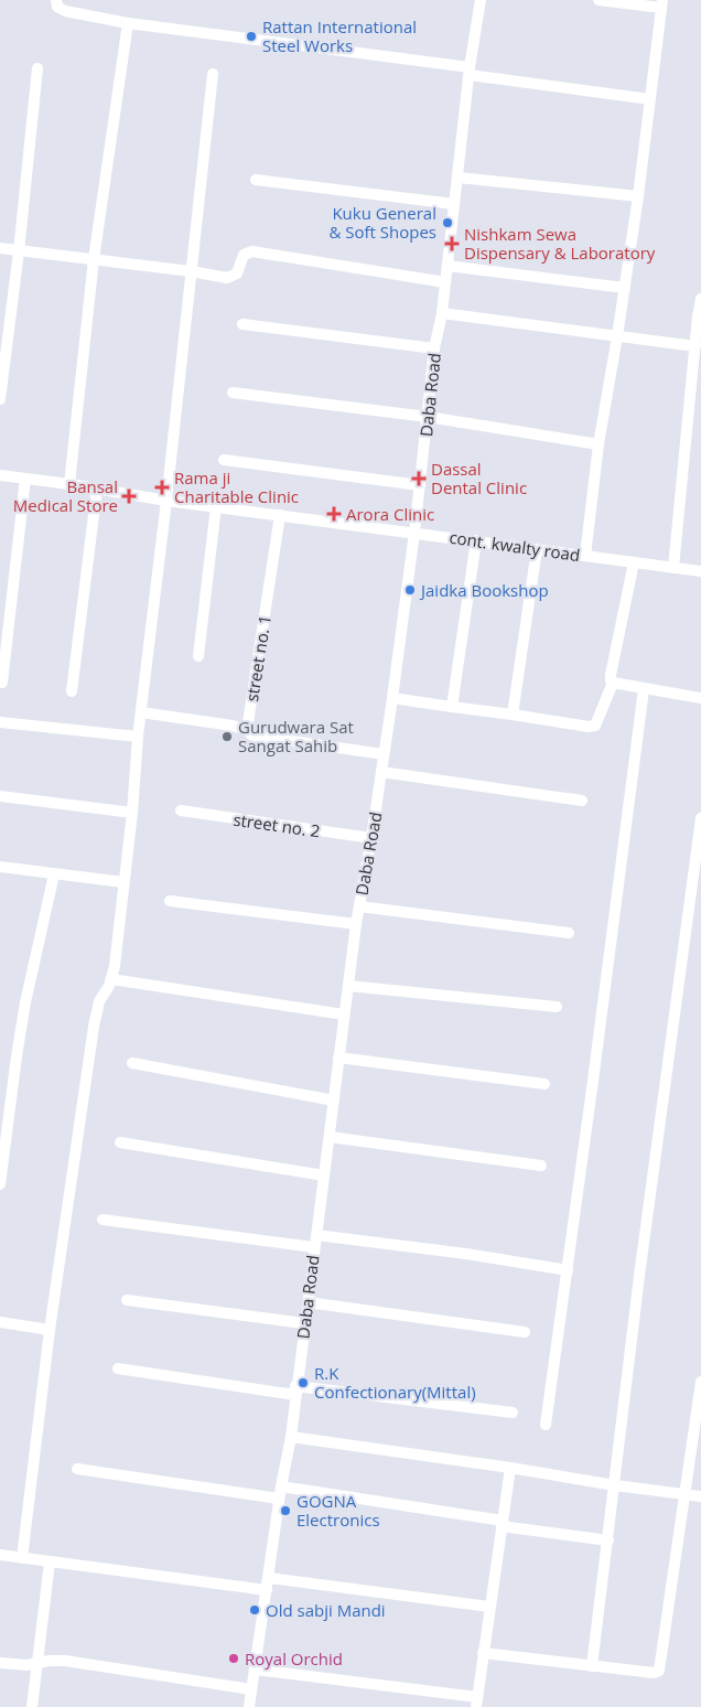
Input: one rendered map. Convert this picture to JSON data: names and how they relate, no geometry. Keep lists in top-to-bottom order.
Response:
{
  "streets": {
    "street": [
      "Daba Road",
      "cont. kwalty road",
      "street no. 1",
      "street no. 2"
    ]
  },
  "crossings": [
    ["Daba Road", "cont. kwalty road"],
    ["Daba Road", "street no. 2"],
    ["cont. kwalty road", "street no. 1"]
  ],
  "places": {
    "other": [
      "Rattan International Steel Works",
      "Kuku General & Soft Shopes",
      "Jaidka Bookshop",
      "Gurudwara Sat Sangat Sahib",
      "R.K Confectionary(Mittal)",
      "GOGNA Electronics",
      "Old sabji Mandi",
      "Royal Orchid"
    ],
    "health": [
      "Nishkam Sewa Dispensary & Laboratory",
      "Dassal Dental Clinic",
      "Rama ji Charitable Clinic",
      "Bansal Medical Store",
      "Arora Clinic"
    ]
  }
}
